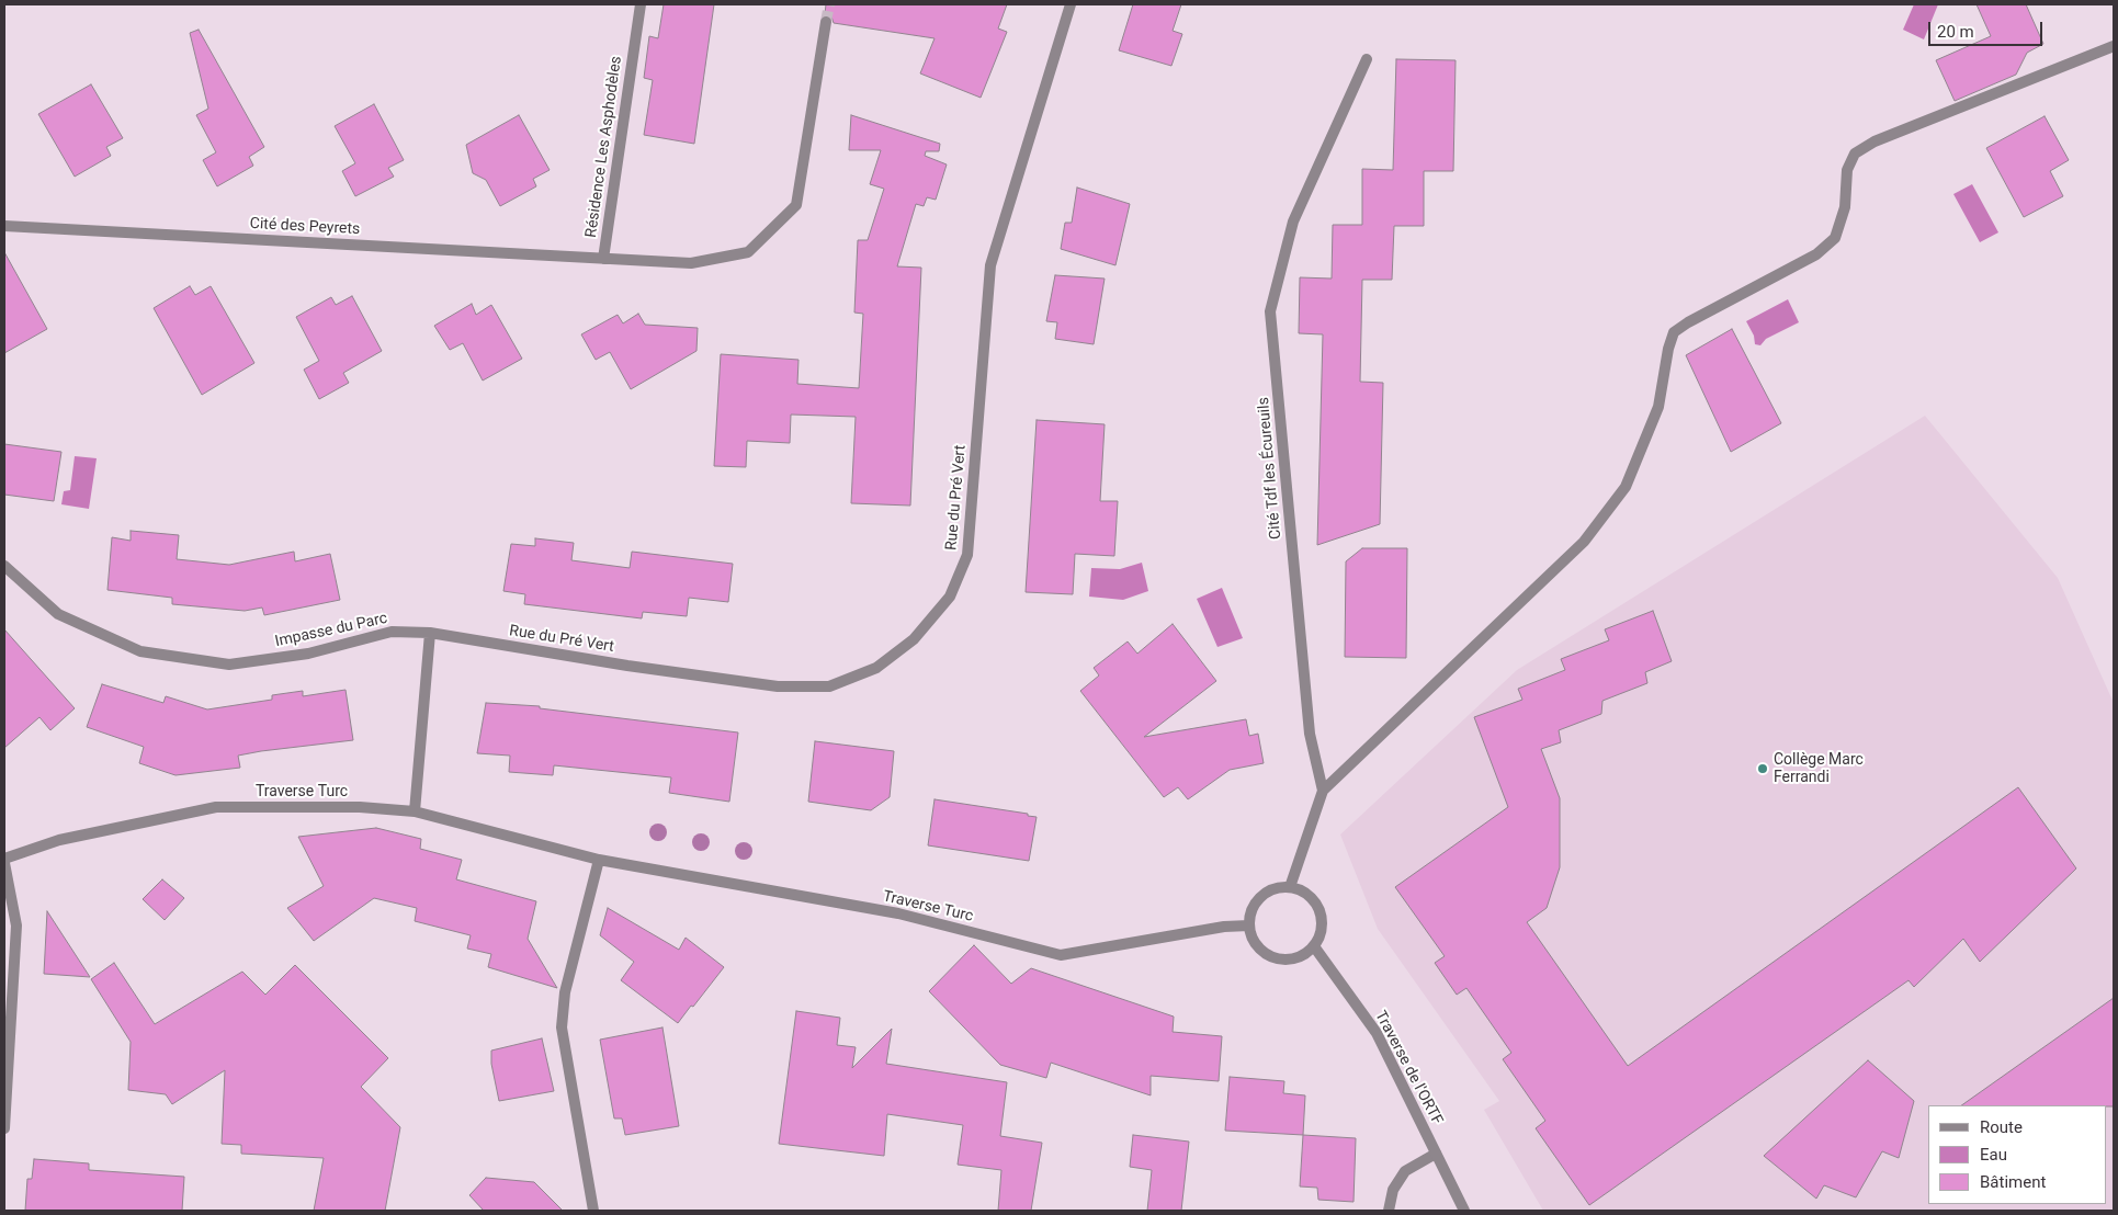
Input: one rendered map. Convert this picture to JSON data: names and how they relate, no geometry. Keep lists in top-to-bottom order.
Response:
{
  "streets": {
    "street": [
      "Résidence Les Asphodèles",
      "Cité des Peyrets",
      "Cité Tdf les Écureuils",
      "Rue du Pré Vert",
      "Impasse du Parc",
      "Traverse Turc",
      "Traverse de l'ORTF"
    ]
  },
  "crossings": [
    ["Résidence Les Asphodèles", "Cité des Peyrets"],
    ["Rue du Pré Vert", "Impasse du Parc"],
    ["Traverse Turc", "Traverse de l'ORTF"]
  ],
  "places": ["Collège Marc Ferrandi"],
  "legend": ["Route", "Eau", "Bâtiment"],
  "scale_bar": "20 m"
}
